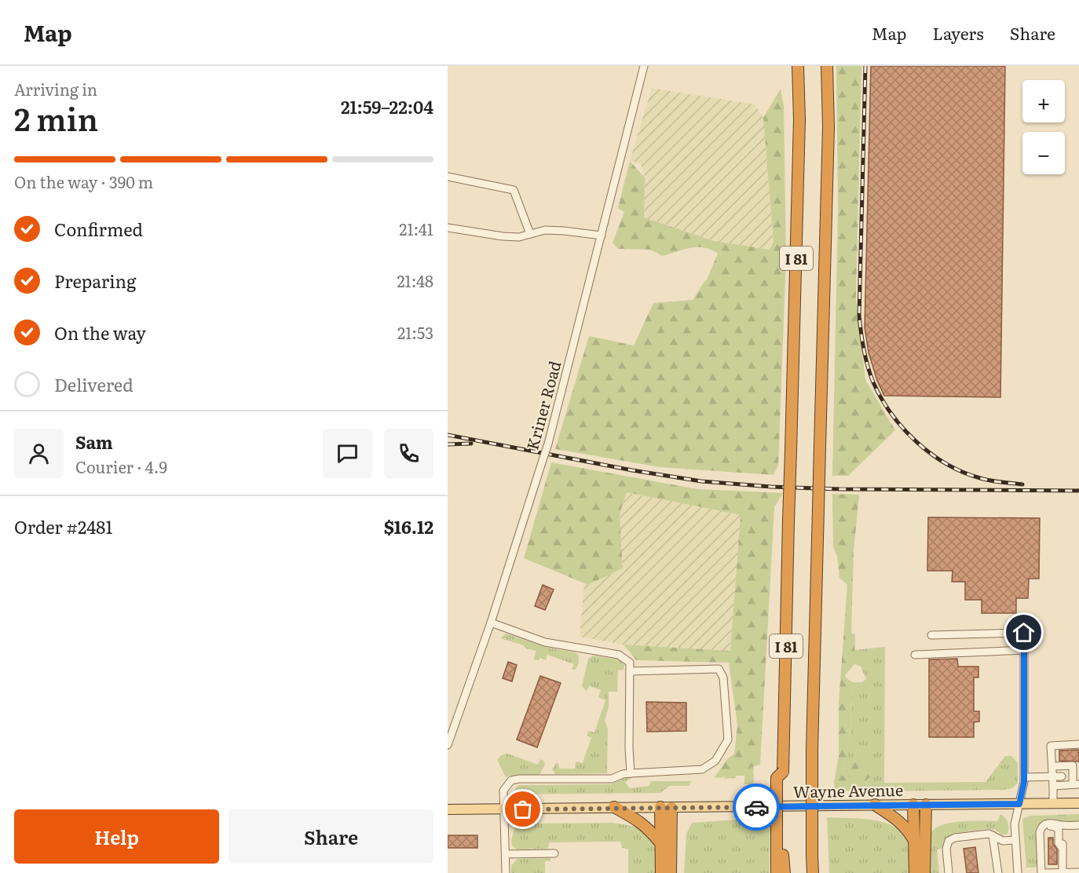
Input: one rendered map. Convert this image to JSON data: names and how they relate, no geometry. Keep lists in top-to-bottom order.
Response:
{
  "streets": {
    "highway": ["I 81"],
    "main road": ["Wayne Avenue"],
    "street": ["Kriner Road"]
  },
  "page": {
    "header": "Map",
    "nav": ["Map", "Layers", "Share"],
    "heading": ["2 min", "Arriving in", "21:59–22:04"],
    "panel": [
      "Sam",
      "Courier · 4.9",
      "Order #2481",
      "$16.12"
    ],
    "map_buttons": ["+", "−"],
    "bar": "On the way · 390 m",
    "list": [
      ["Confirmed", "21:41"],
      ["Preparing", "21:48"],
      ["On the way", "21:53"],
      "Delivered"
    ],
    "buttons": ["Help", "Share"]
  }
}
